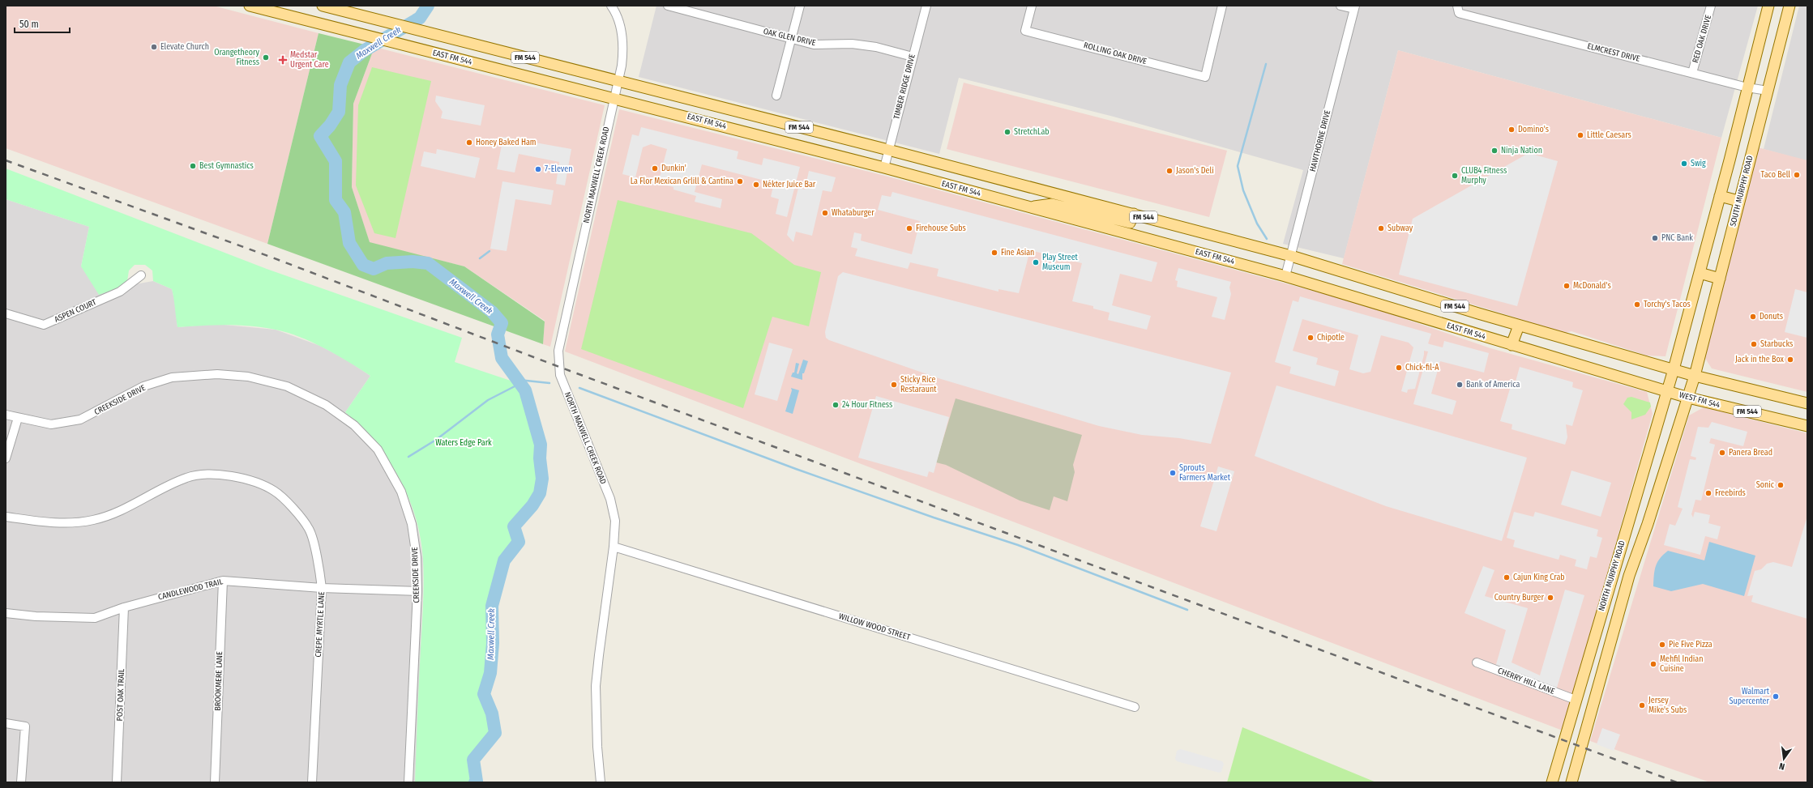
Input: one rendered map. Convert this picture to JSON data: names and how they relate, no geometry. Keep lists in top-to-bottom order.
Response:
{
  "streets": {
    "main road": [
      "EAST FM 544",
      "FM 544",
      "SOUTH MURPHY ROAD",
      "WEST FM 544",
      "NORTH MURPHY ROAD"
    ],
    "street": [
      "OAK GLEN DRIVE",
      "RED OAK DRIVE",
      "ELMCREST DRIVE",
      "ROLLING OAK DRIVE",
      "TIMBER RIDGE DRIVE",
      "HAWTHORNE DRIVE",
      "NORTH MAXWELL CREEK ROAD",
      "ASPEN COURT",
      "CREEKSIDE DRIVE",
      "CANDLEWOOD TRAIL",
      "CREPE MYRTLE LANE",
      "WILLOW WOOD STREET",
      "BROOKMERE LANE",
      "CHERRY HILL LANE",
      "POST OAK TRAIL"
    ]
  },
  "crossings": [
    ["OAK GLEN DRIVE", "TIMBER RIDGE DRIVE"],
    ["RED OAK DRIVE", "ELMCREST DRIVE"],
    ["ELMCREST DRIVE", "SOUTH MURPHY ROAD"],
    ["EAST FM 544", "FM 544"],
    ["EAST FM 544", "TIMBER RIDGE DRIVE"],
    ["EAST FM 544", "HAWTHORNE DRIVE"],
    ["EAST FM 544", "NORTH MAXWELL CREEK ROAD"],
    ["EAST FM 544", "SOUTH MURPHY ROAD"],
    ["EAST FM 544", "WEST FM 544"],
    ["EAST FM 544", "NORTH MURPHY ROAD"],
    ["FM 544", "SOUTH MURPHY ROAD"],
    ["FM 544", "NORTH MURPHY ROAD"],
    ["NORTH MAXWELL CREEK ROAD", "WILLOW WOOD STREET"],
    ["SOUTH MURPHY ROAD", "NORTH MURPHY ROAD"],
    ["CREEKSIDE DRIVE", "CANDLEWOOD TRAIL"],
    ["WEST FM 544", "NORTH MURPHY ROAD"],
    ["NORTH MURPHY ROAD", "CHERRY HILL LANE"],
    ["CANDLEWOOD TRAIL", "CREPE MYRTLE LANE"],
    ["CANDLEWOOD TRAIL", "BROOKMERE LANE"],
    ["CANDLEWOOD TRAIL", "POST OAK TRAIL"]
  ],
  "water": ["Maxwell Creek"],
  "parks": ["Waters Edge Park"],
  "places": {
    "other": [
      "Elevate Church",
      "Orangetheory Fitness",
      "Domino's",
      "StretchLab",
      "Little Caesars",
      "Honey Baked Ham",
      "Ninja Nation",
      "Swig",
      "Best Gymnastics",
      "Dunkin'",
      "7-Eleven",
      "Jason's Deli",
      "Taco Bell",
      "CLUB4 Fitness Murphy",
      "La Flor Mexican Grlill & Cantina",
      "Nékter Juice Bar",
      "Whataburger",
      "Firehouse Subs",
      "Subway",
      "PNC Bank",
      "Fine Asian",
      "Play Street Museum",
      "McDonald's",
      "Torchy's Tacos",
      "Donuts",
      "Chipotle",
      "Starbucks",
      "Jack in the Box",
      "Chick-fil-A",
      "Sticky Rice Restaraunt",
      "Bank of America",
      "24 Hour Fitness",
      "Panera Bread",
      "Sprouts Farmers Market",
      "Sonic",
      "Freebirds",
      "Cajun King Crab",
      "Country Burger",
      "Pie Five Pizza",
      "Mehfil Indian Cuisine",
      "Walmart Supercenter",
      "Jersey Mike's Subs"
    ],
    "health": ["Medstar Urgent Care"]
  },
  "scale_bar": "50 m",
  "north": "bottom"
}
